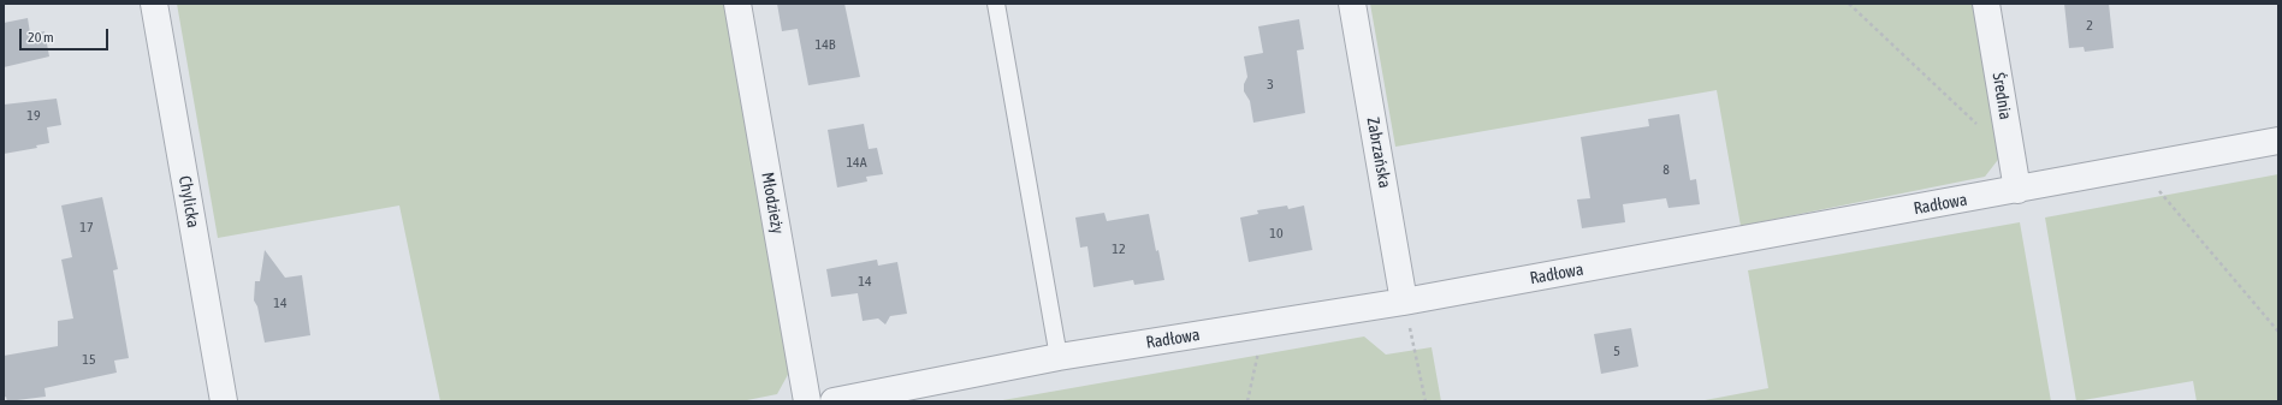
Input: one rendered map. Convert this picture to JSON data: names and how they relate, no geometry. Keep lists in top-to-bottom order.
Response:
{
  "streets": {
    "street": [
      "Średnia",
      "Zabrzańska",
      "Chylicka",
      "Młodzieży",
      "Radłowa"
    ]
  },
  "crossings": [
    ["Średnia", "Radłowa"],
    ["Zabrzańska", "Radłowa"]
  ],
  "house_numbers": [
    "2",
    "14B",
    "3",
    "19",
    "14A",
    "8",
    "17",
    "10",
    "12",
    "14",
    "14",
    "5",
    "15"
  ],
  "scale_bar": "20 m"
}
